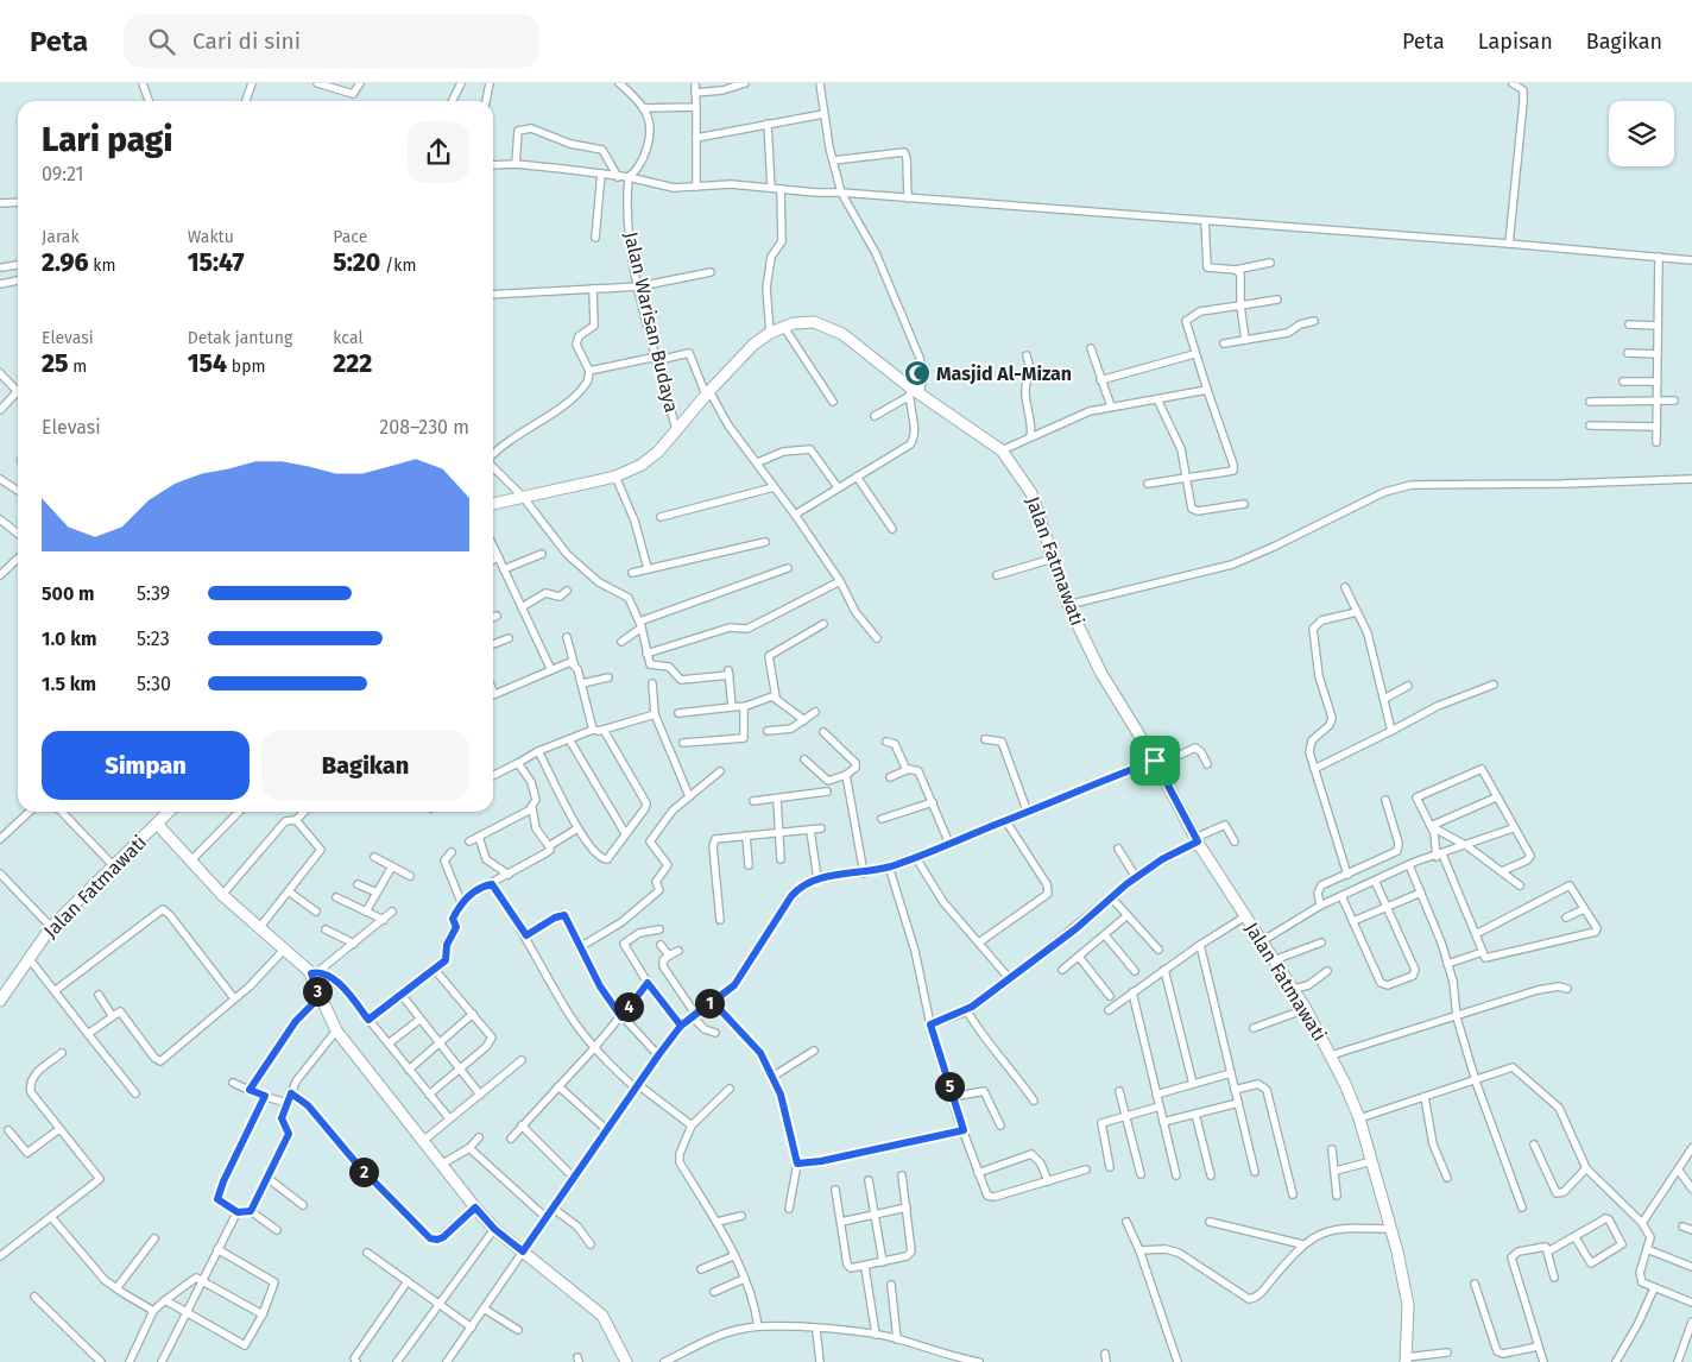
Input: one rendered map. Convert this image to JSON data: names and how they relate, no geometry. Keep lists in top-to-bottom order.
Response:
{
  "streets": {
    "street": ["Jalan Warisan Budaya", "Jalan Fatmawati"]
  },
  "crossings": [
    ["Jalan Warisan Budaya", "Jalan Fatmawati"]
  ],
  "places": {
    "mosque": ["Masjid Al-Mizan"]
  },
  "page": {
    "header": "Peta",
    "search": "Cari di sini",
    "nav": ["Peta", "Lapisan", "Bagikan"],
    "heading": ["Lari pagi", "09:21"],
    "stats": [
      ["Jarak", "2.96 km"],
      ["Waktu", "15:47"],
      ["Pace", "5:20 /km"],
      ["Elevasi", "25 m"],
      ["Detak jantung", "154 bpm"],
      ["kcal", "222"]
    ],
    "chart": ["Elevasi", "208–230 m"],
    "list": [
      {
        "name": "500 m",
        "note": "5:39"
      },
      {
        "name": "1.0 km",
        "note": "5:23"
      },
      {
        "name": "1.5 km",
        "note": "5:30"
      }
    ],
    "buttons": ["Simpan", "Bagikan"],
    "pins": [
      "3",
      "1",
      "4",
      "5",
      "2"
    ]
  }
}
